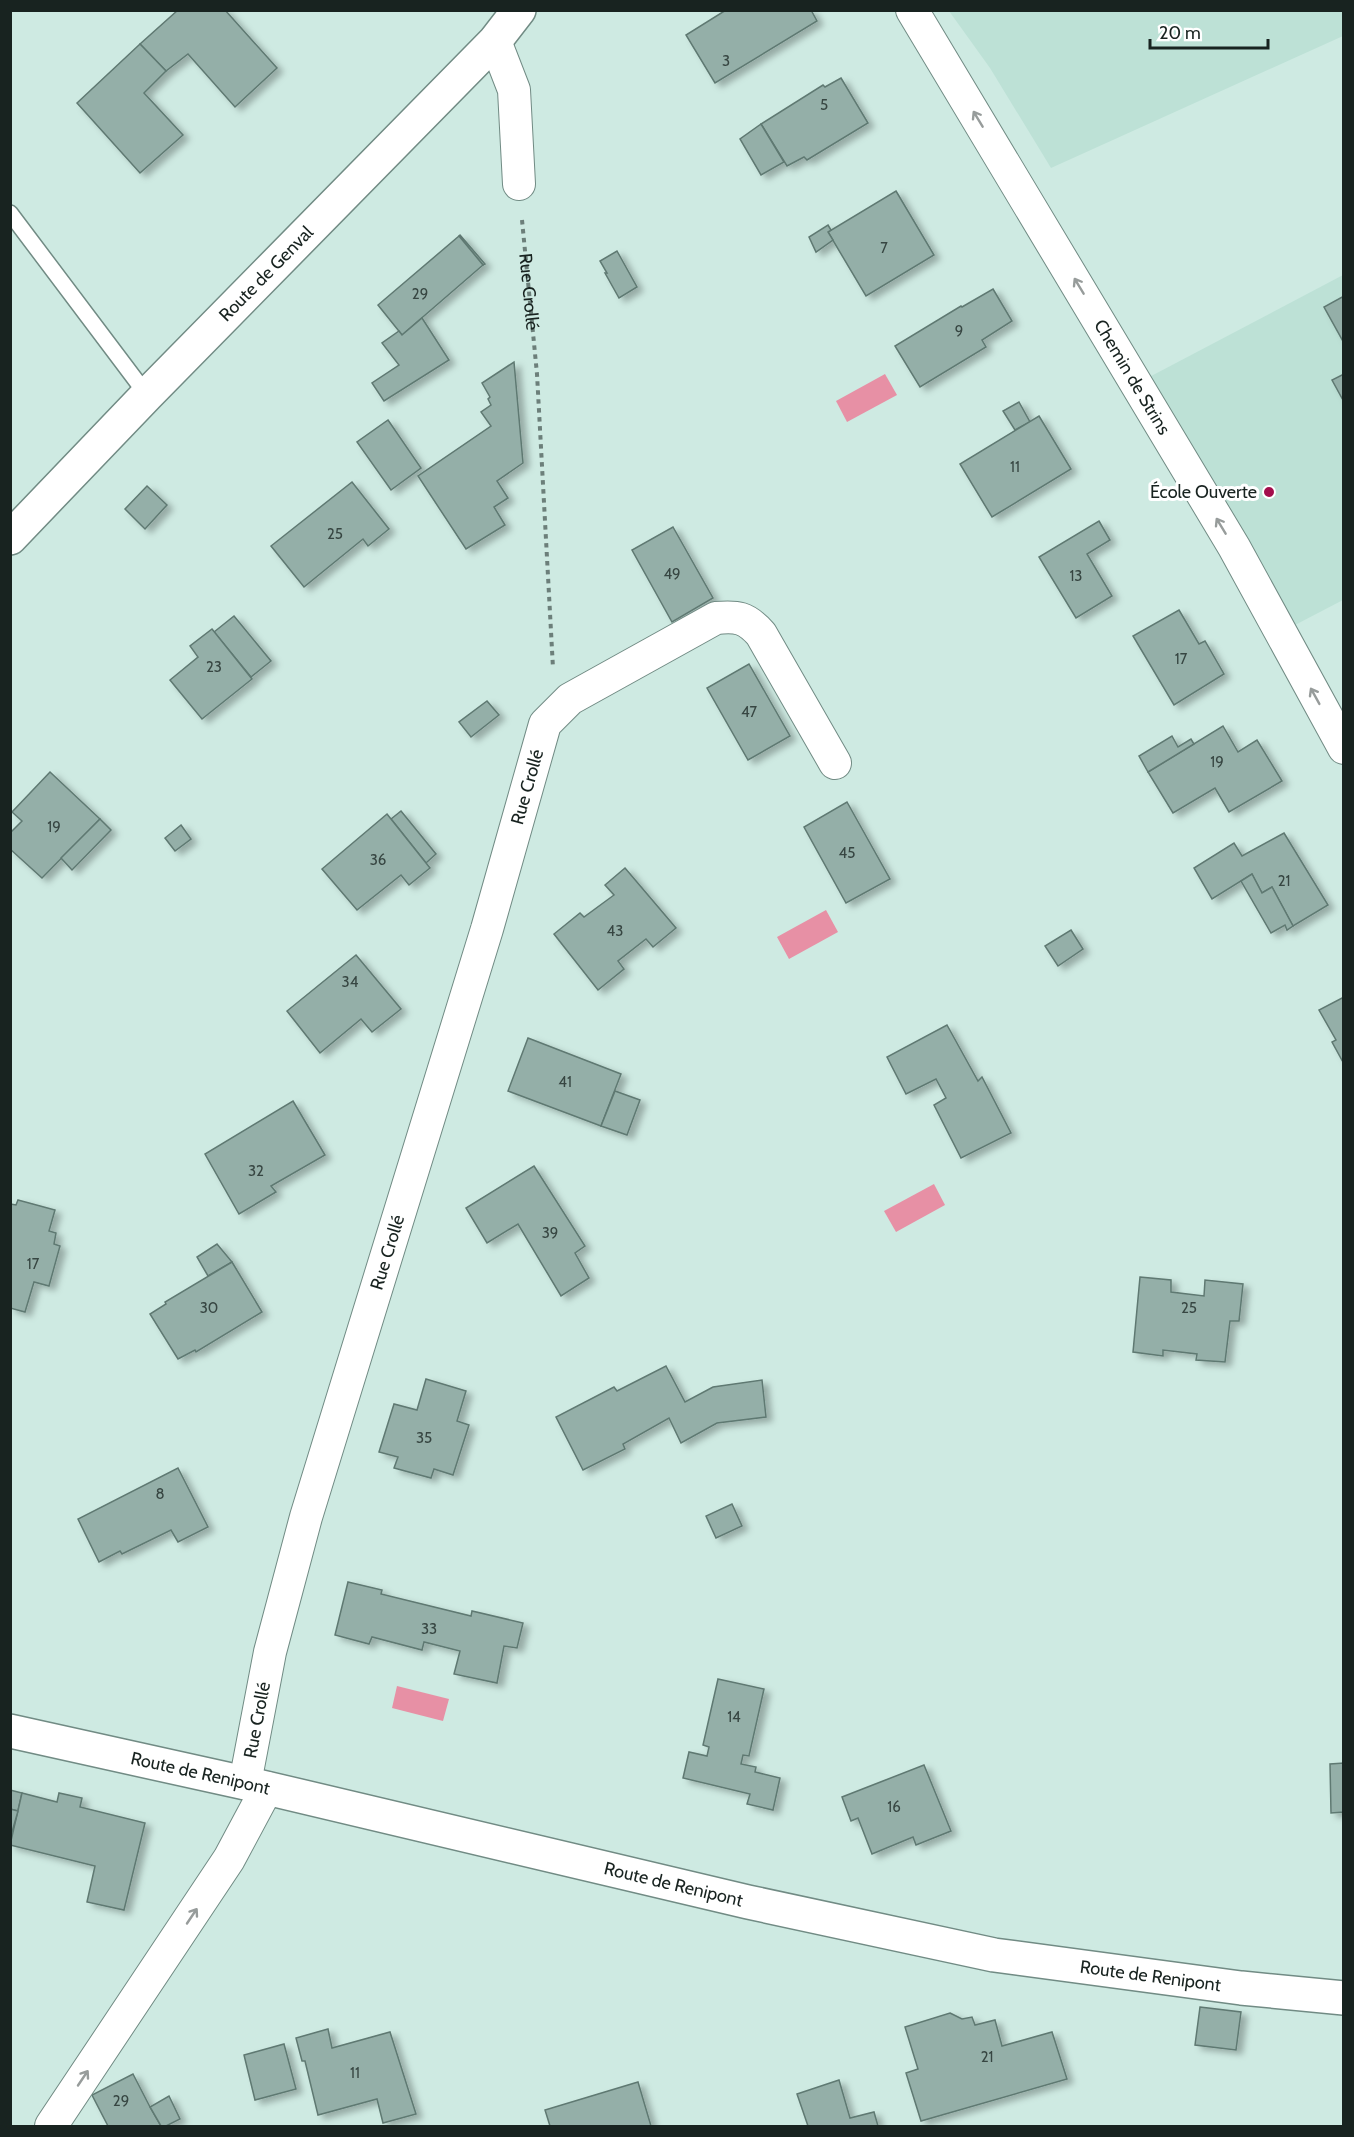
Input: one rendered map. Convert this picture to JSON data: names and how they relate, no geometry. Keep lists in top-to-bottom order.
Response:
{
  "streets": {
    "street": [
      "Route de Genval",
      "Rue Crollé",
      "Chemin de Strins",
      "Route de Renipont"
    ]
  },
  "crossings": [
    ["Rue Crollé", "Route de Renipont"]
  ],
  "one_way": ["Chemin de Strins"],
  "places": ["École Ouverte"],
  "house_numbers": [
    "3",
    "5",
    "7",
    "29",
    "9",
    "11",
    "25",
    "49",
    "13",
    "17",
    "23",
    "47",
    "19",
    "19",
    "45",
    "36",
    "21",
    "43",
    "34",
    "41",
    "32",
    "39",
    "17",
    "30",
    "25",
    "35",
    "8",
    "33",
    "14",
    "16",
    "21",
    "11",
    "29"
  ],
  "scale_bar": "20 m"
}
